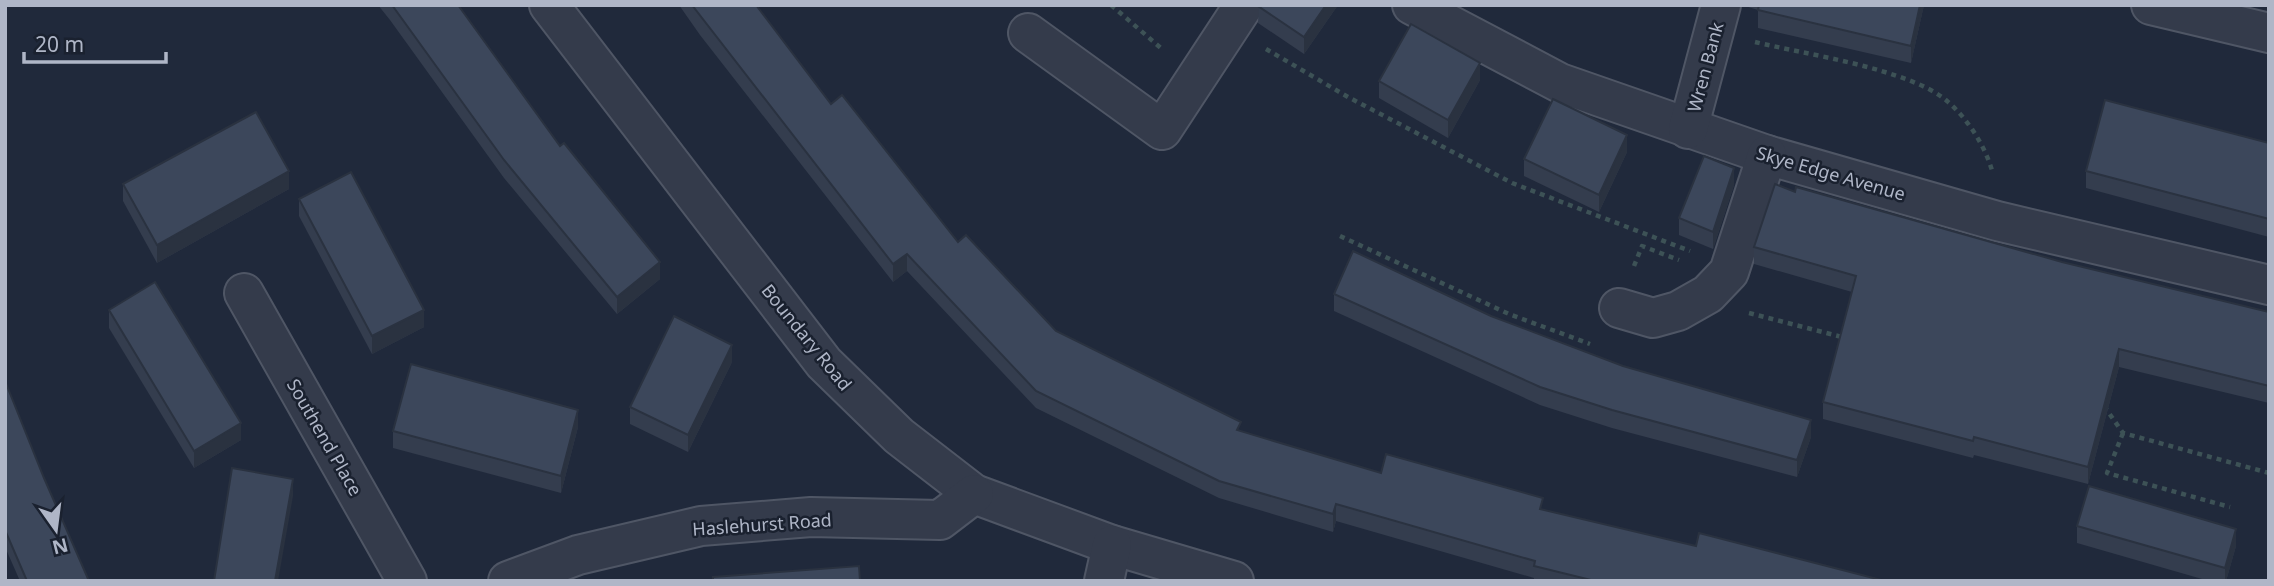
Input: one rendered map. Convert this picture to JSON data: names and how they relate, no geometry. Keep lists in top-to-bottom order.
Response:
{
  "streets": {
    "street": [
      "Wren Bank",
      "Skye Edge Avenue",
      "Boundary Road",
      "Southend Place",
      "Haslehurst Road"
    ]
  },
  "crossings": [
    ["Wren Bank", "Skye Edge Avenue"],
    ["Boundary Road", "Haslehurst Road"]
  ],
  "scale_bar": "20 m",
  "north": "bottom"
}
